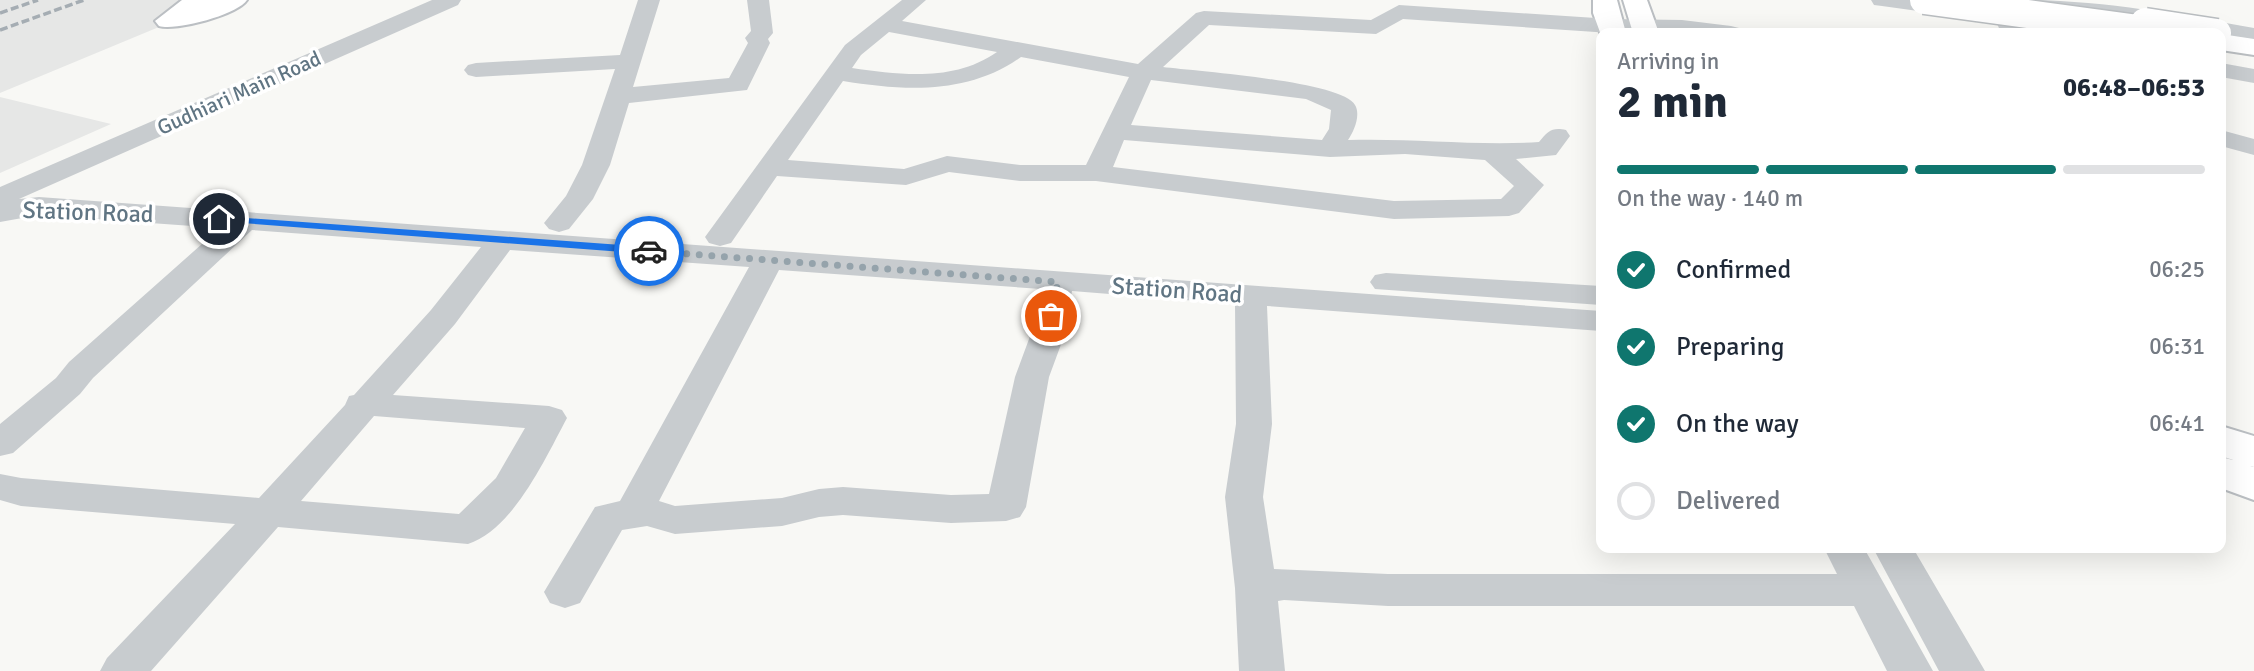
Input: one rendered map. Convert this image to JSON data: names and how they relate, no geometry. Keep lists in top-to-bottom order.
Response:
{
  "streets": {
    "street": ["Gudhiari Main Road", "Station Road"]
  },
  "crossings": [
    ["Gudhiari Main Road", "Station Road"]
  ],
  "page": {
    "heading": ["2 min", "Arriving in", "06:48–06:53"],
    "bar": "On the way · 140 m",
    "list": [
      ["Confirmed", "06:25"],
      ["Preparing", "06:31"],
      ["On the way", "06:41"],
      "Delivered"
    ]
  }
}
